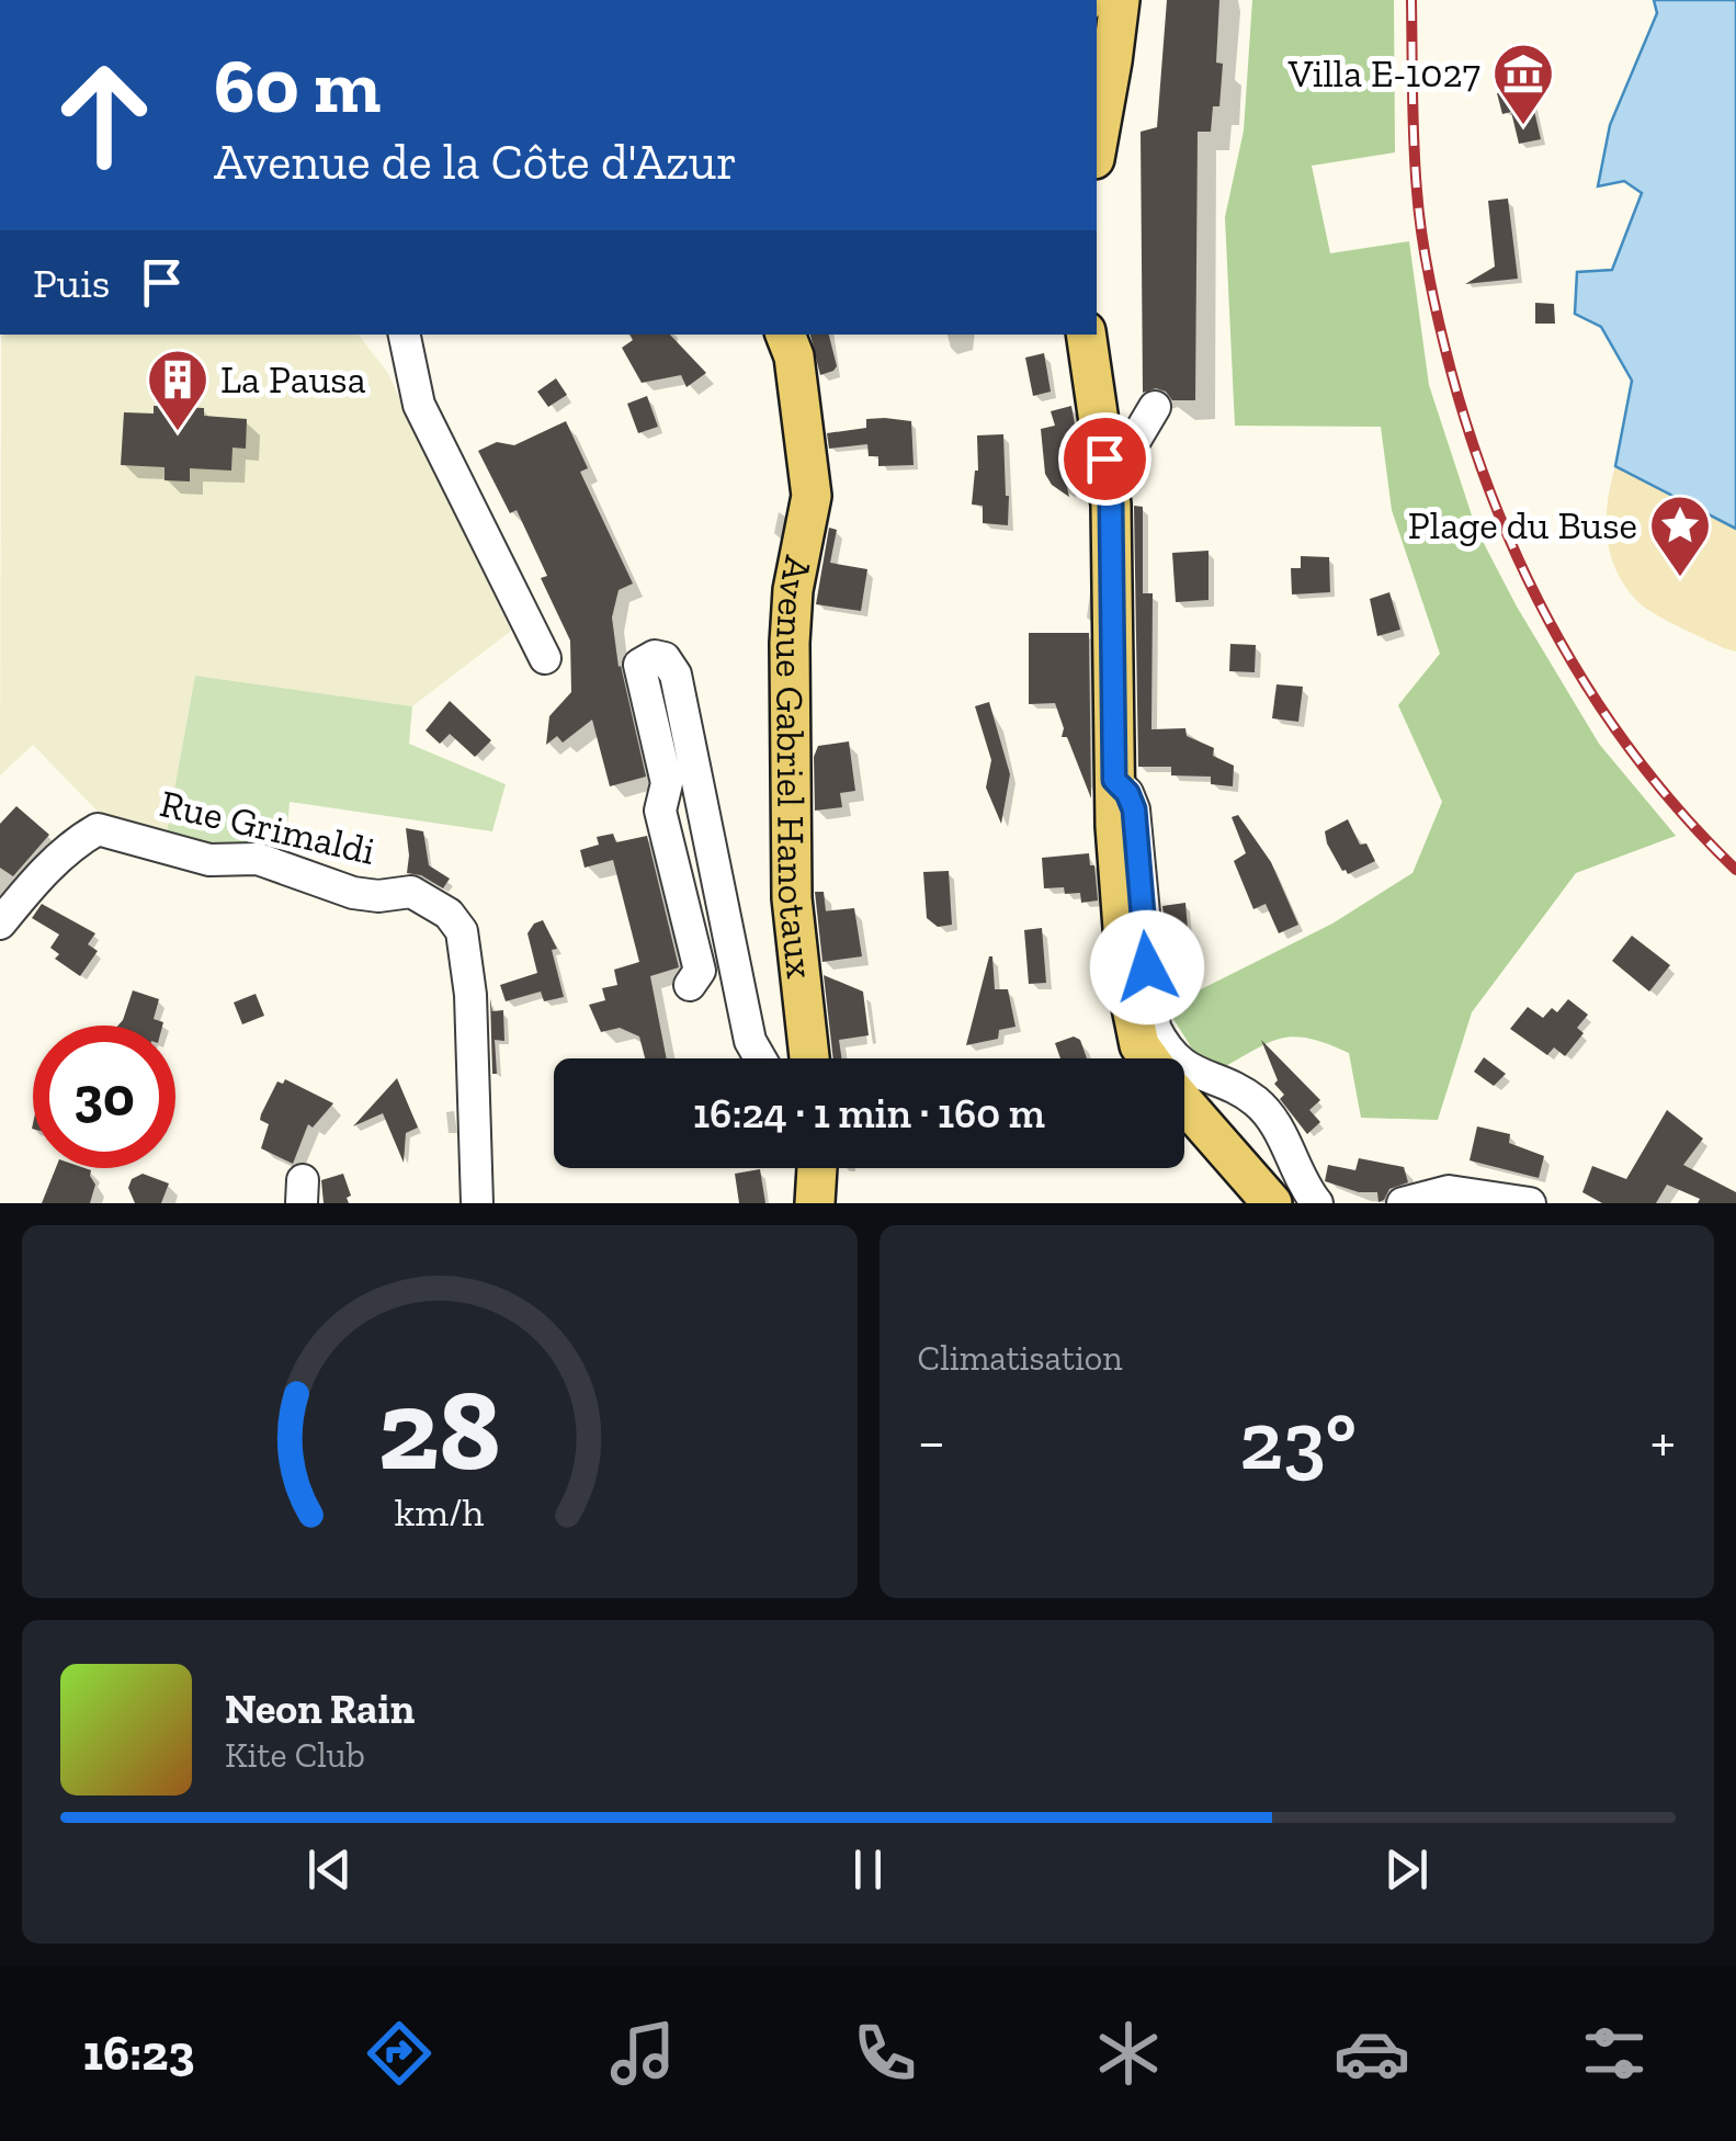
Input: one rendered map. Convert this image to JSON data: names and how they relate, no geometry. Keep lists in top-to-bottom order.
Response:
{
  "streets": {
    "main road": ["Avenue Gabriel Hanotaux"],
    "street": ["Rue Grimaldi"]
  },
  "places": {
    "museum": ["Villa E-1027"],
    "building": ["La Pausa"],
    "place": ["Plage du Buse"]
  },
  "page": {
    "turn": ["60 m", "Avenue de la Côte d'Azur"],
    "then": "Puis",
    "limit": "30",
    "trip": "16:24 · 1 min · 160 m",
    "tile": "Climatisation",
    "heat": ["−", "23°", "+"],
    "song": ["Neon Rain", "Kite Club"],
    "tabs": "16:23",
    "gauge": ["28", "km/h"]
  }
}
